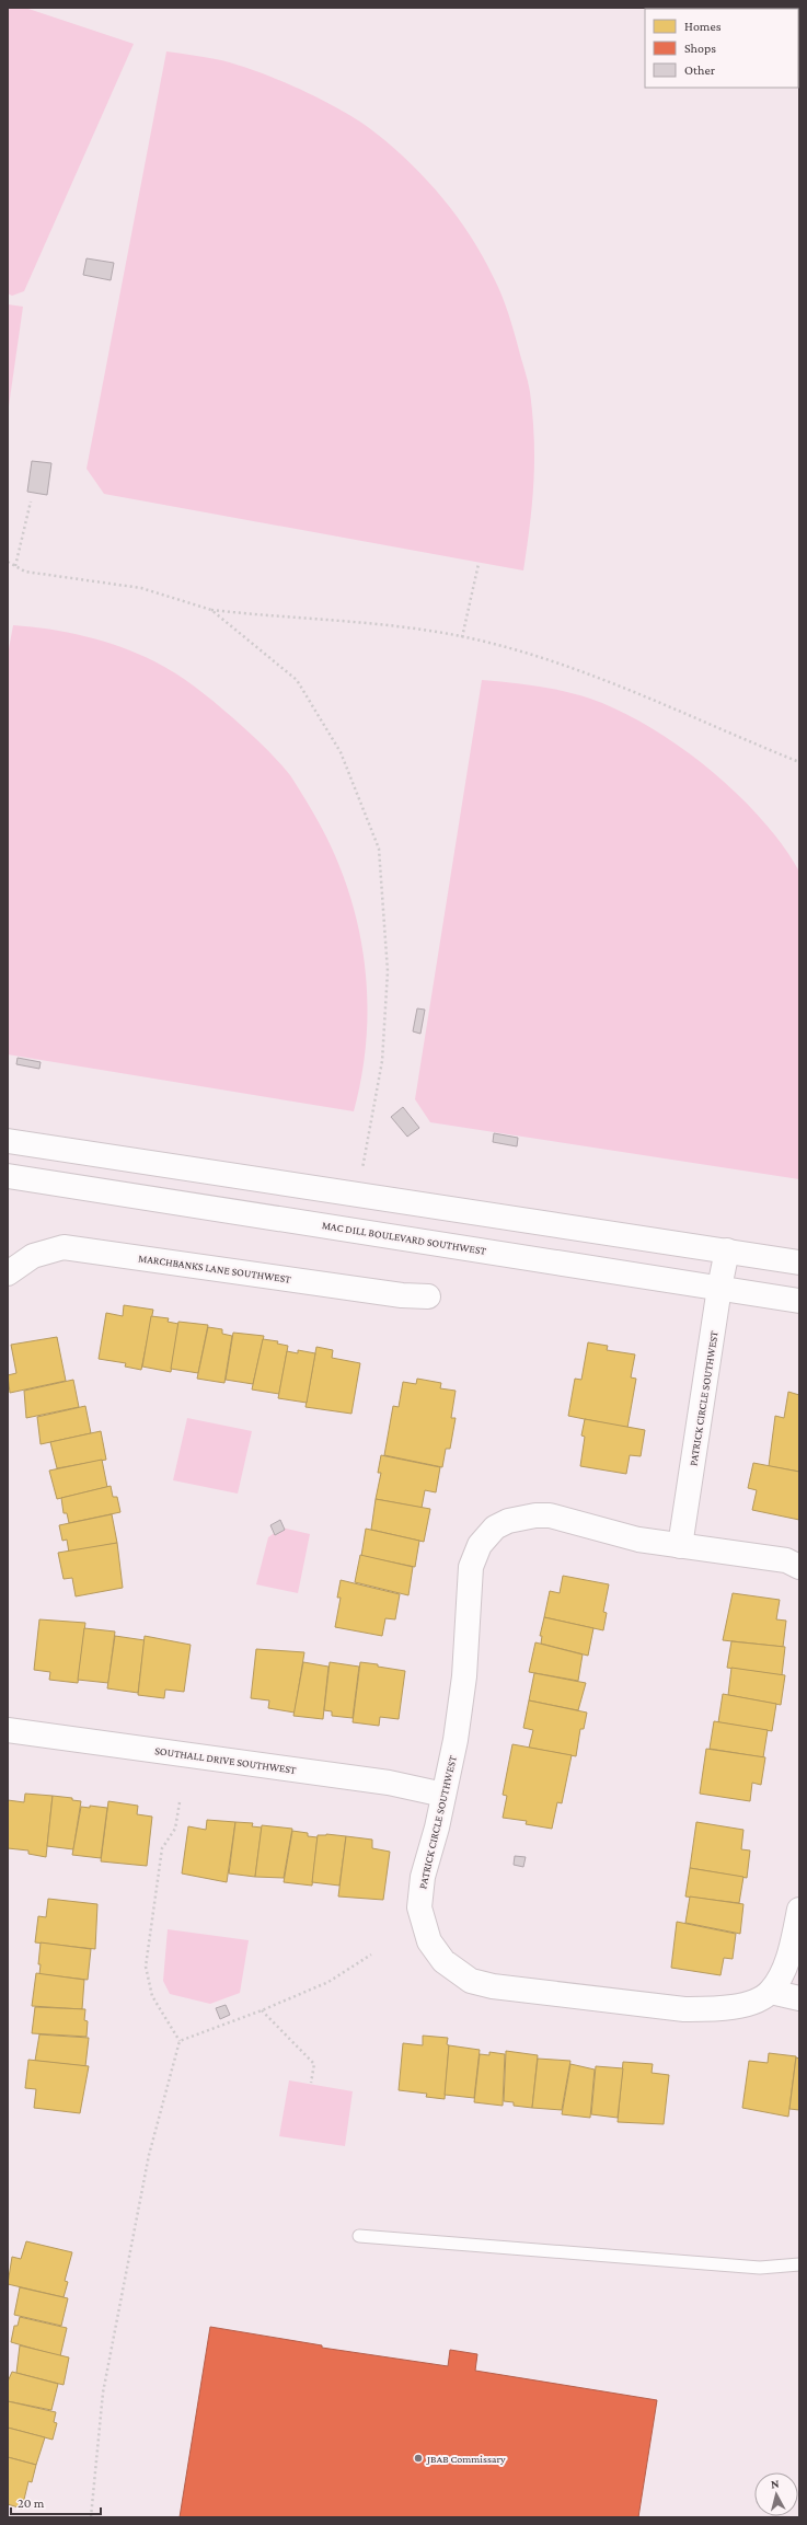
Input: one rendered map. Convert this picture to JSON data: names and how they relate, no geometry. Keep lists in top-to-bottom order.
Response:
{
  "streets": {
    "street": [
      "MAC DILL BOULEVARD SOUTHWEST",
      "MARCHBANKS LANE SOUTHWEST",
      "PATRICK CIRCLE SOUTHWEST",
      "SOUTHALL DRIVE SOUTHWEST"
    ]
  },
  "crossings": [
    ["MAC DILL BOULEVARD SOUTHWEST", "PATRICK CIRCLE SOUTHWEST"],
    ["PATRICK CIRCLE SOUTHWEST", "SOUTHALL DRIVE SOUTHWEST"]
  ],
  "places": ["JBAB Commissary"],
  "legend": ["Homes", "Shops", "Other"],
  "scale_bar": "20 m",
  "north": "top"
}
